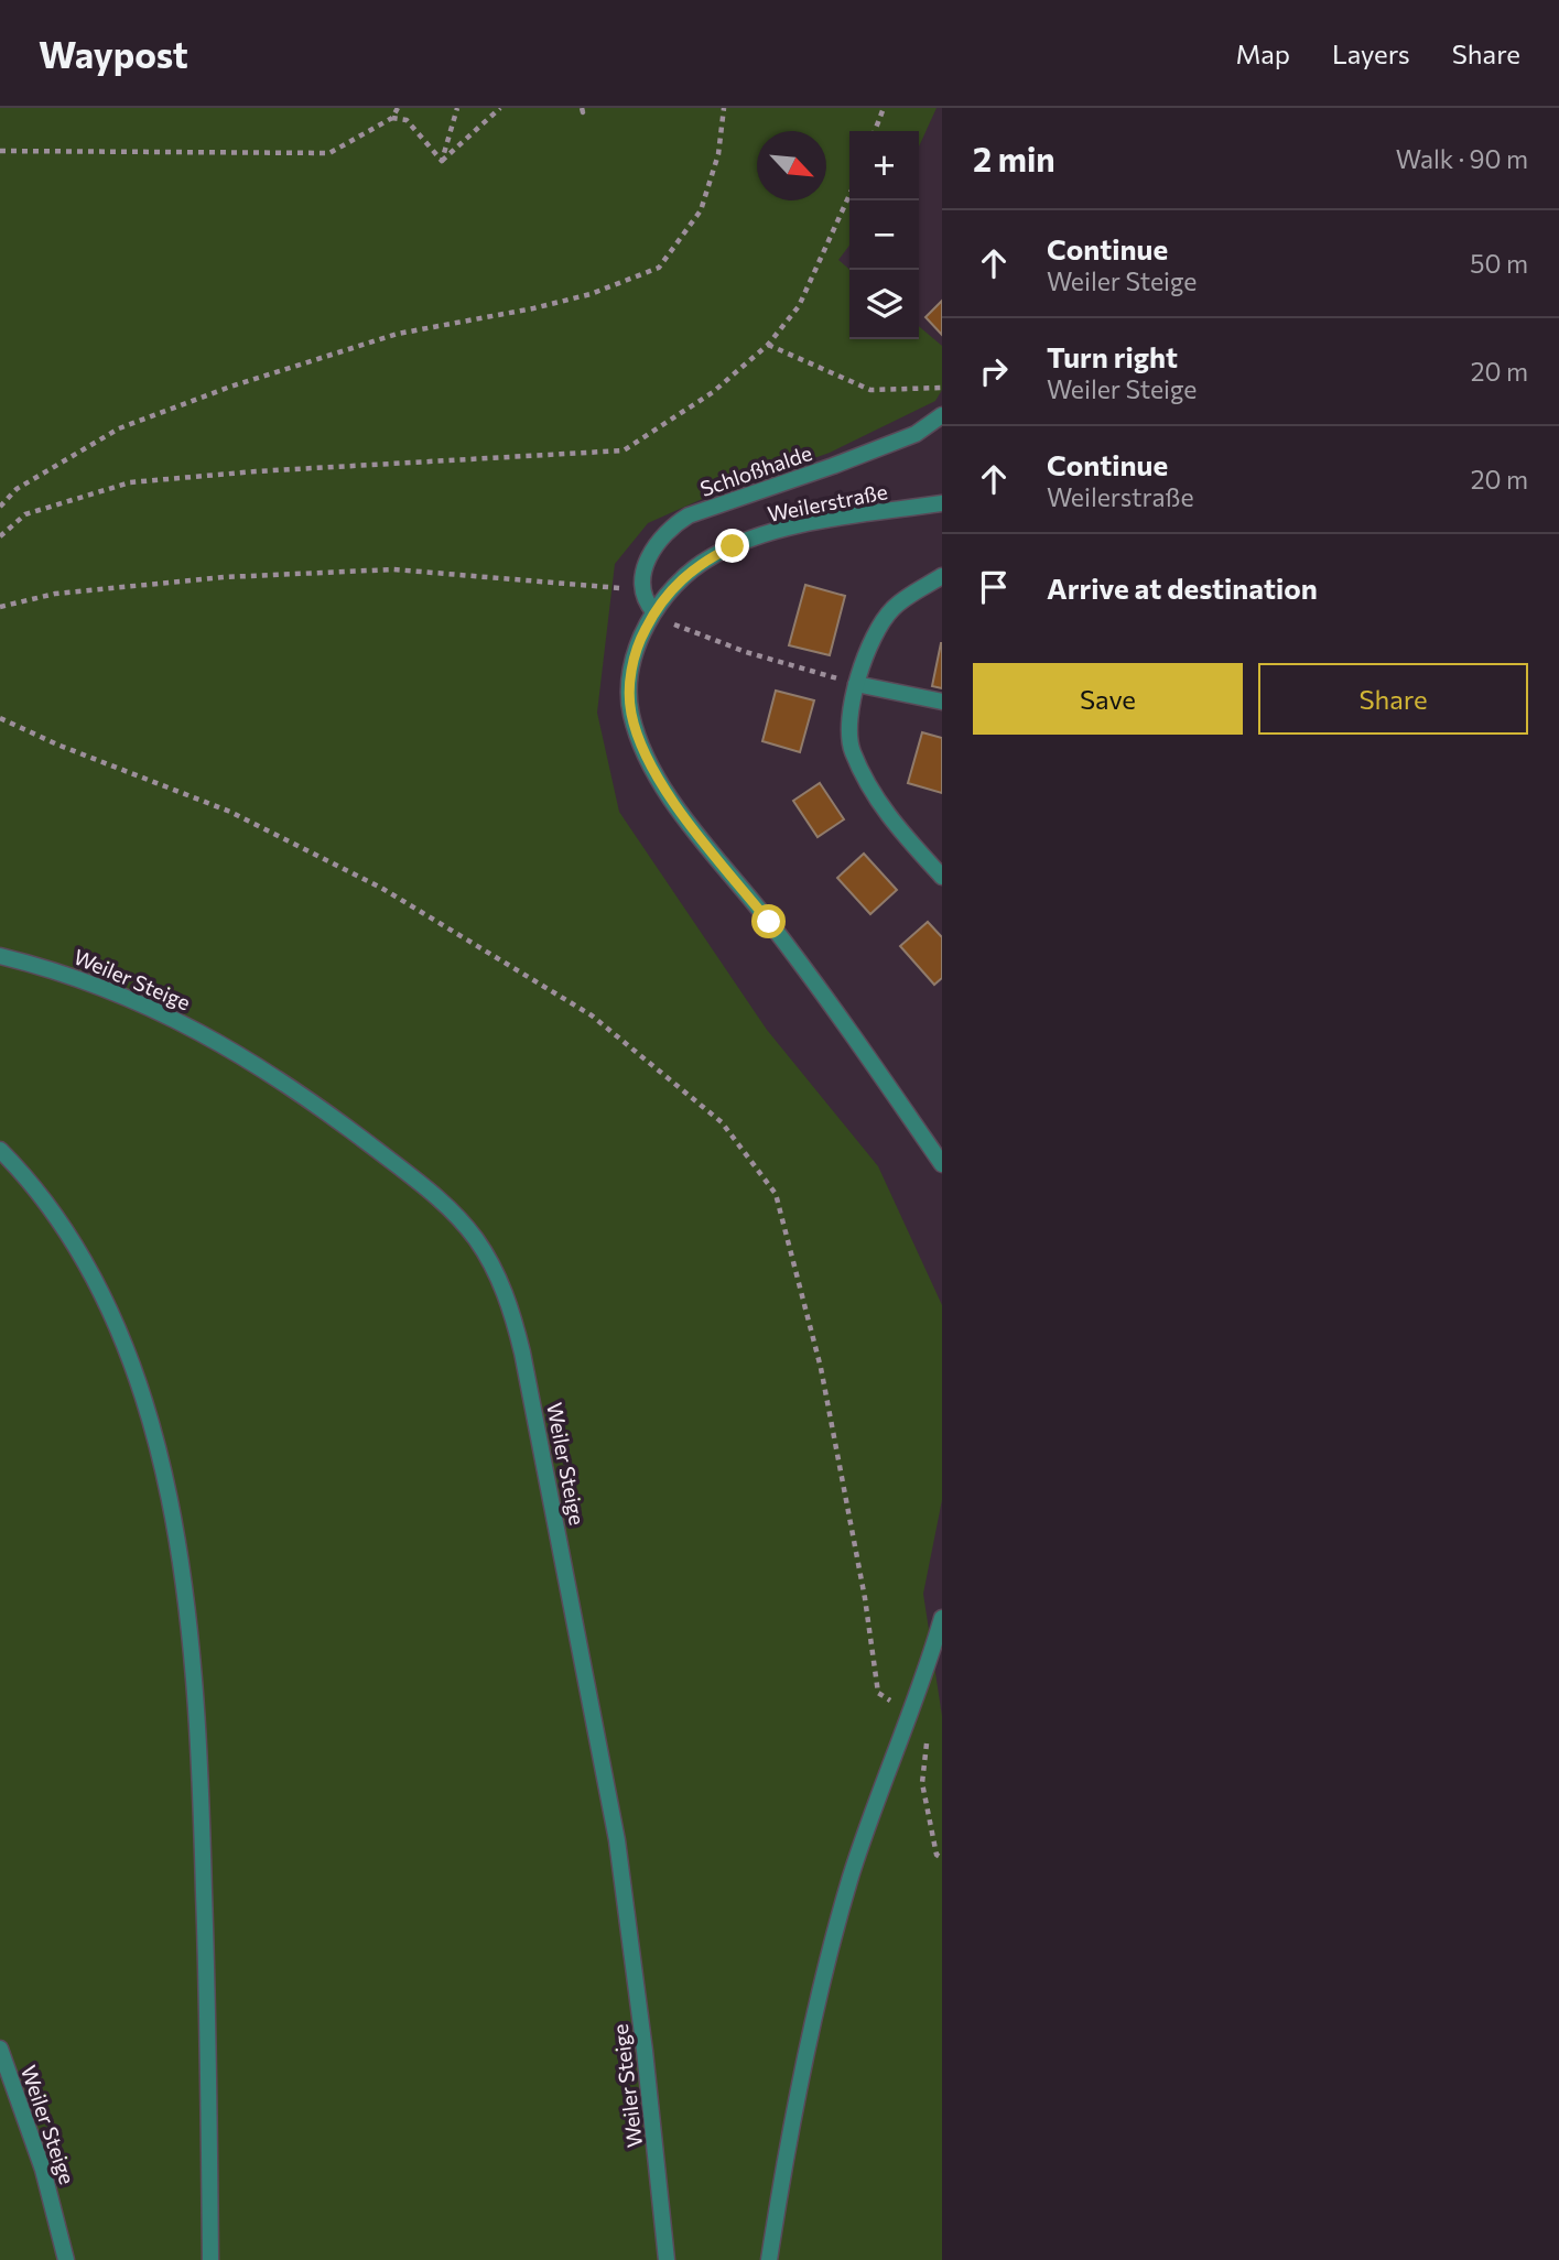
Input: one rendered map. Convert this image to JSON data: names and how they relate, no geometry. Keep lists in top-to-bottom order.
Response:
{
  "streets": {
    "street": ["Schloßhalde", "Weilerstraße", "Weiler Steige"]
  },
  "crossings": [
    ["Schloßhalde", "Weilerstraße"]
  ],
  "north": "bottom right",
  "page": {
    "header": "Waypost",
    "nav": ["Map", "Layers", "Share"],
    "heading": ["2 min", "Walk · 90 m"],
    "map_buttons": ["+", "−"],
    "list": [
      ["Continue", "Weiler Steige", "50 m"],
      ["Turn right", "Weiler Steige", "20 m"],
      ["Continue", "Weilerstraße", "20 m"],
      "Arrive at destination"
    ],
    "buttons": ["Save", "Share"]
  }
}
